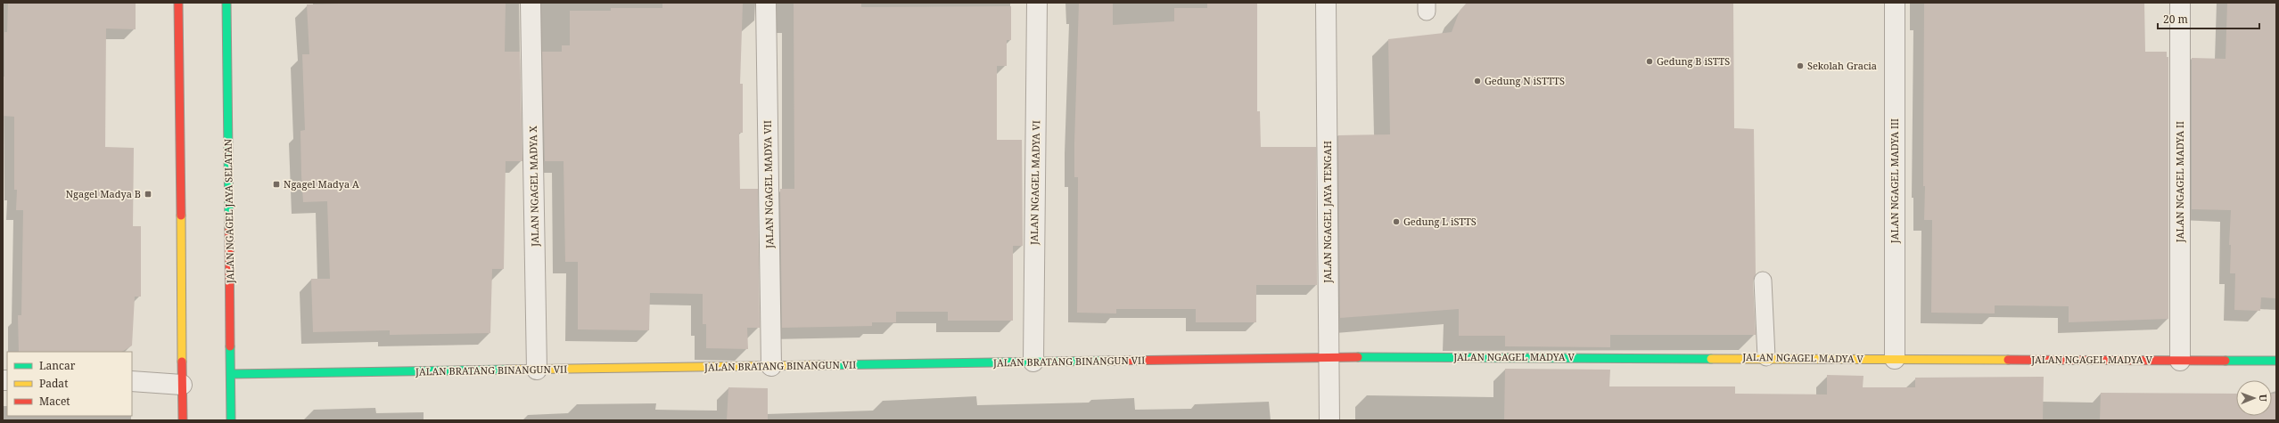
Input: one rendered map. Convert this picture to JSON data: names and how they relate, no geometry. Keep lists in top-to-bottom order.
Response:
{
  "streets": {
    "street": [
      "JALAN NGAGEL MADYA III",
      "JALAN NGAGEL MADYA II",
      "JALAN NGAGEL MADYA VI",
      "JALAN NGAGEL MADYA VII",
      "JALAN NGAGEL MADYA X",
      "JALAN NGAGEL JAYA SELATAN",
      "JALAN NGAGEL JAYA TENGAH",
      "JALAN NGAGEL MADYA V",
      "JALAN BRATANG BINANGUN VII"
    ]
  },
  "crossings": [
    ["JALAN NGAGEL MADYA III", "JALAN NGAGEL MADYA V"],
    ["JALAN NGAGEL MADYA II", "JALAN NGAGEL MADYA V"],
    ["JALAN NGAGEL MADYA VI", "JALAN BRATANG BINANGUN VII"],
    ["JALAN NGAGEL MADYA VII", "JALAN BRATANG BINANGUN VII"],
    ["JALAN NGAGEL MADYA X", "JALAN BRATANG BINANGUN VII"],
    ["JALAN NGAGEL JAYA SELATAN", "JALAN BRATANG BINANGUN VII"],
    ["JALAN NGAGEL JAYA TENGAH", "JALAN NGAGEL MADYA V"],
    ["JALAN NGAGEL JAYA TENGAH", "JALAN BRATANG BINANGUN VII"],
    ["JALAN NGAGEL MADYA V", "JALAN BRATANG BINANGUN VII"]
  ],
  "places": {
    "other": [
      "Gedung B iSTTS",
      "Sekolah Gracia",
      "Gedung N iSTTTS",
      "Gedung L iSTTS"
    ],
    "transit": ["Ngagel Madya A", "Ngagel Madya B"]
  },
  "legend": ["Lancar", "Padat", "Macet"],
  "scale_bar": "20 m",
  "north": "right"
}
